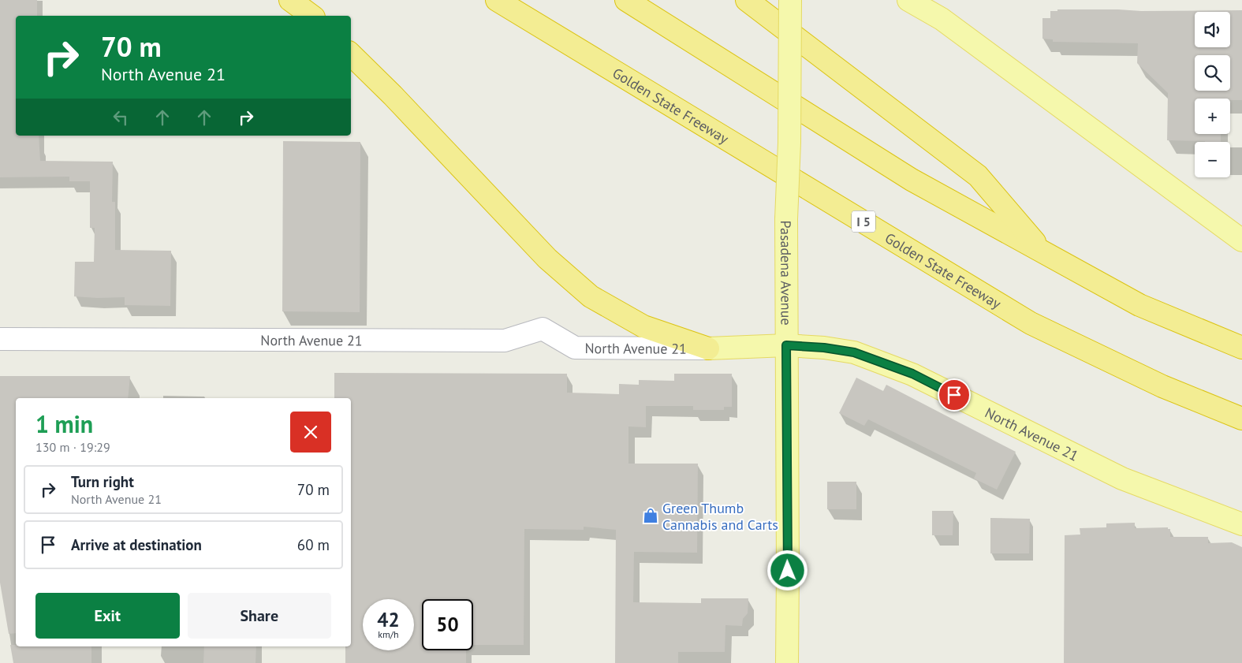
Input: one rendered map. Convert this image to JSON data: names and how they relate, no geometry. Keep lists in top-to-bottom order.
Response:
{
  "streets": {
    "highway": ["Golden State Freeway", "I 5"],
    "main road": ["Pasadena Avenue", "North Avenue 21"]
  },
  "crossings": [
    ["Pasadena Avenue", "North Avenue 21"]
  ],
  "places": {
    "shop": ["Green Thumb Cannabis and Carts"]
  },
  "page": {
    "map_buttons": ["+", "−"],
    "turn": ["70 m", "North Avenue 21"],
    "heading": ["1 min", "130 m · 19:29"],
    "list": [
      {
        "name": "Turn right",
        "note": "North Avenue 21",
        "value": "70 m"
      },
      {
        "name": "Arrive at destination",
        "value": "60 m"
      }
    ],
    "buttons": ["Exit", "Share"],
    "speed": "42 km/h",
    "limit": "50"
  }
}
